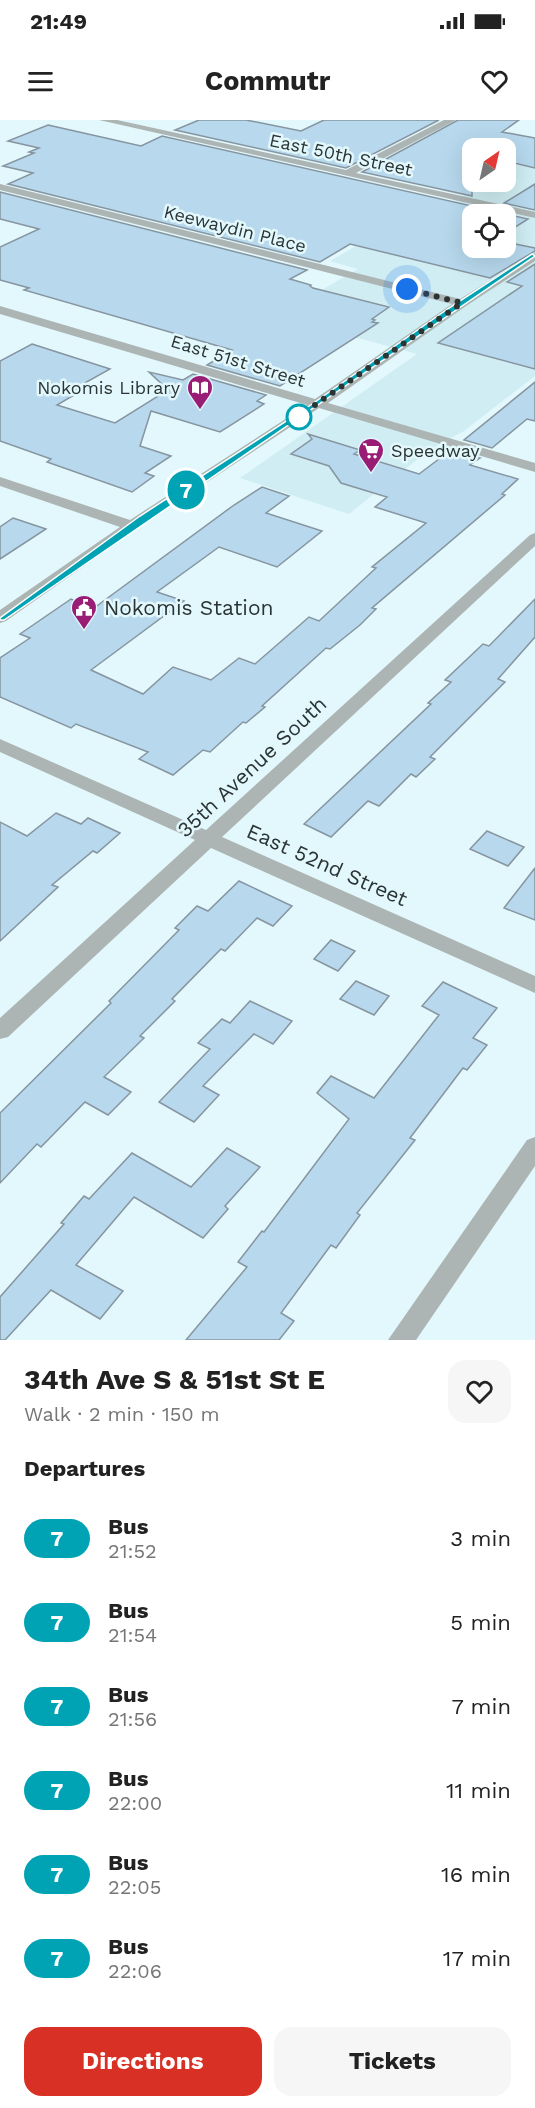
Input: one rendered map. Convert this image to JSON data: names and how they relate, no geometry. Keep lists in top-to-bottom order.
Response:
{
  "streets": {
    "street": [
      "East 50th Street",
      "Keewaydin Place",
      "East 51st Street",
      "35th Avenue South",
      "East 52nd Street"
    ]
  },
  "crossings": [
    ["35th Avenue South", "East 52nd Street"]
  ],
  "places": {
    "library": ["Nokomis Library"],
    "supermarket": ["Speedway"],
    "public building": ["Nokomis Station"]
  },
  "lines": ["bus line 7"],
  "north": "top right",
  "page": {
    "status": "21:49",
    "header": "Commutr",
    "on_map": "7",
    "heading": [
      ["34th Ave S & 51st St E", "Walk · 2 min · 150 m"],
      "Departures"
    ],
    "list": [
      {
        "mark": "7",
        "name": "Bus",
        "note": "21:52",
        "value": "3 min"
      },
      {
        "mark": "7",
        "name": "Bus",
        "note": "21:54",
        "value": "5 min"
      },
      {
        "mark": "7",
        "name": "Bus",
        "note": "21:56",
        "value": "7 min"
      },
      {
        "mark": "7",
        "name": "Bus",
        "note": "22:00",
        "value": "11 min"
      },
      {
        "mark": "7",
        "name": "Bus",
        "note": "22:05",
        "value": "16 min"
      },
      {
        "mark": "7",
        "name": "Bus",
        "note": "22:06",
        "value": "17 min"
      }
    ],
    "buttons": ["Directions", "Tickets"]
  }
}
